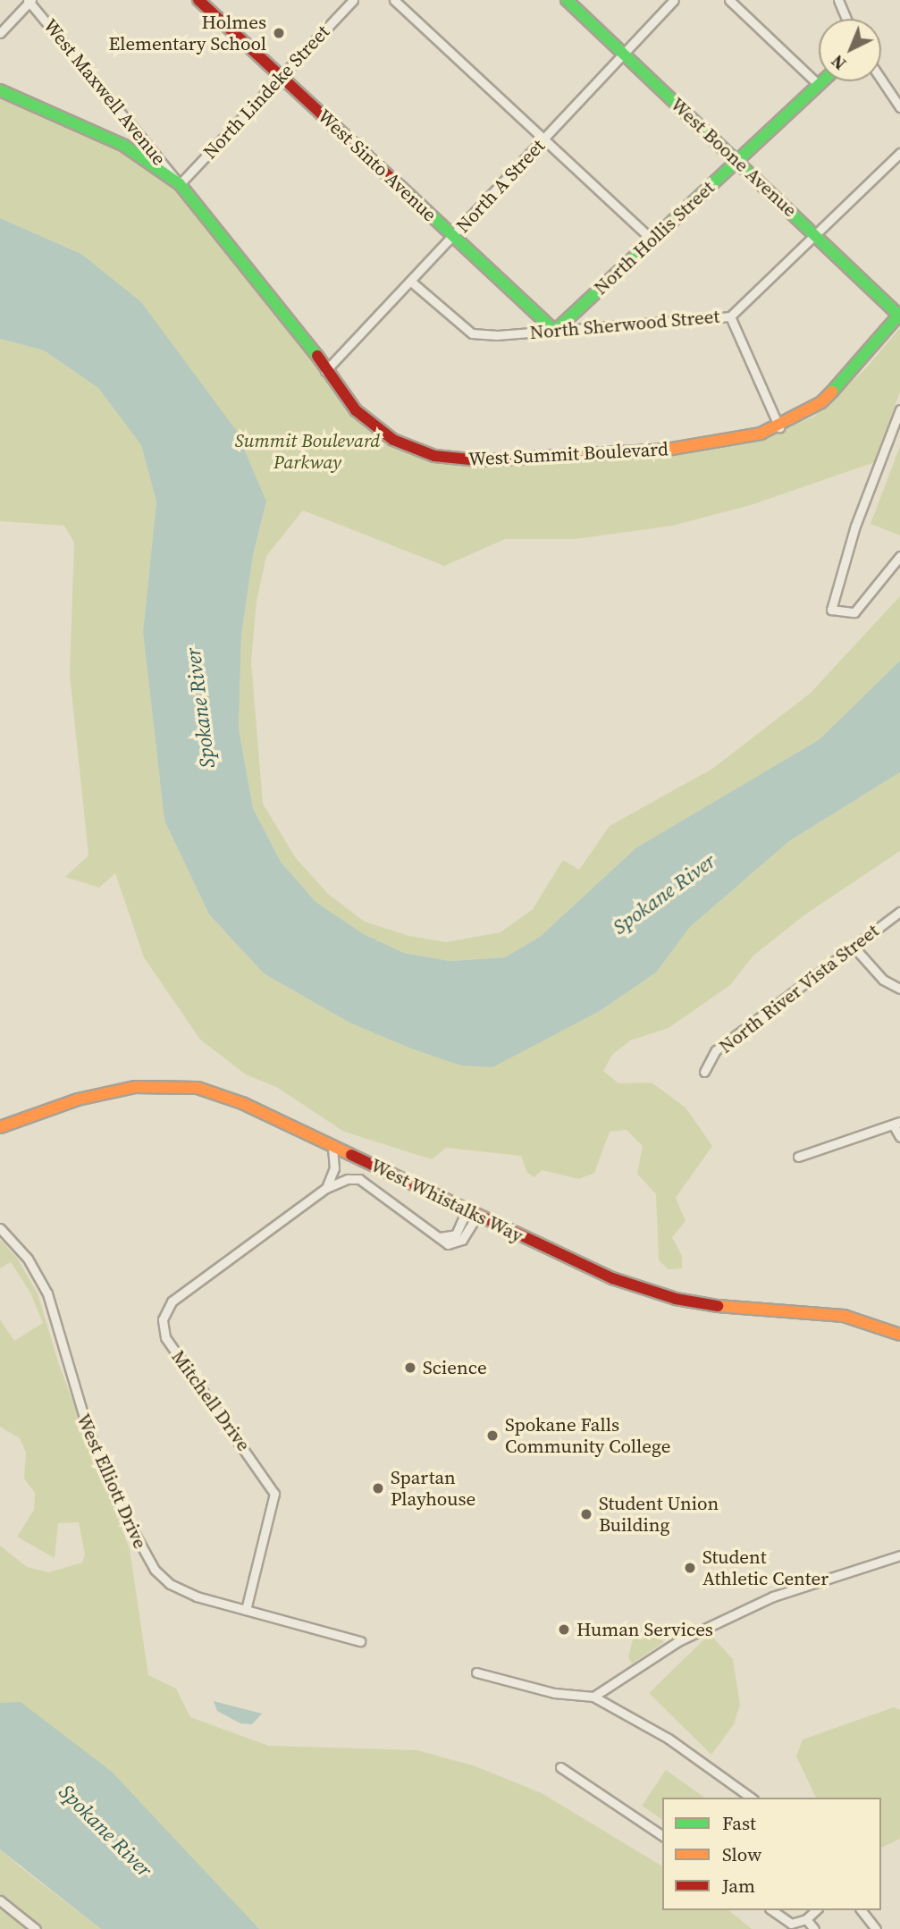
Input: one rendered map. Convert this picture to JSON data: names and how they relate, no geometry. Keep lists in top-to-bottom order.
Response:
{
  "streets": {
    "street": [
      "West Maxwell Avenue",
      "North Lindeke Street",
      "West Boone Avenue",
      "West Sinto Avenue",
      "North A Street",
      "North Hollis Street",
      "North Sherwood Street",
      "West Summit Boulevard",
      "North River Vista Street",
      "West Whistalks Way",
      "Mitchell Drive",
      "West Elliott Drive"
    ]
  },
  "crossings": [
    ["West Maxwell Avenue", "North Lindeke Street"],
    ["West Maxwell Avenue", "West Summit Boulevard"],
    ["North Lindeke Street", "West Sinto Avenue"],
    ["North Lindeke Street", "West Summit Boulevard"],
    ["West Boone Avenue", "North A Street"],
    ["West Boone Avenue", "North Hollis Street"],
    ["West Boone Avenue", "North Sherwood Street"],
    ["West Boone Avenue", "West Summit Boulevard"],
    ["West Sinto Avenue", "North A Street"],
    ["West Sinto Avenue", "North Hollis Street"],
    ["West Sinto Avenue", "North Sherwood Street"],
    ["North A Street", "North Sherwood Street"],
    ["North A Street", "West Summit Boulevard"],
    ["North Hollis Street", "North Sherwood Street"],
    ["West Whistalks Way", "Mitchell Drive"],
    ["Mitchell Drive", "West Elliott Drive"]
  ],
  "water": ["Spokane River"],
  "parks": ["Summit Boulevard Parkway"],
  "places": [
    "Holmes Elementary School",
    "Science",
    "Spokane Falls Community College",
    "Spartan Playhouse",
    "Student Union Building",
    "Student Athletic Center",
    "Human Services"
  ],
  "legend": ["Fast", "Slow", "Jam"],
  "north": "bottom left"
}
